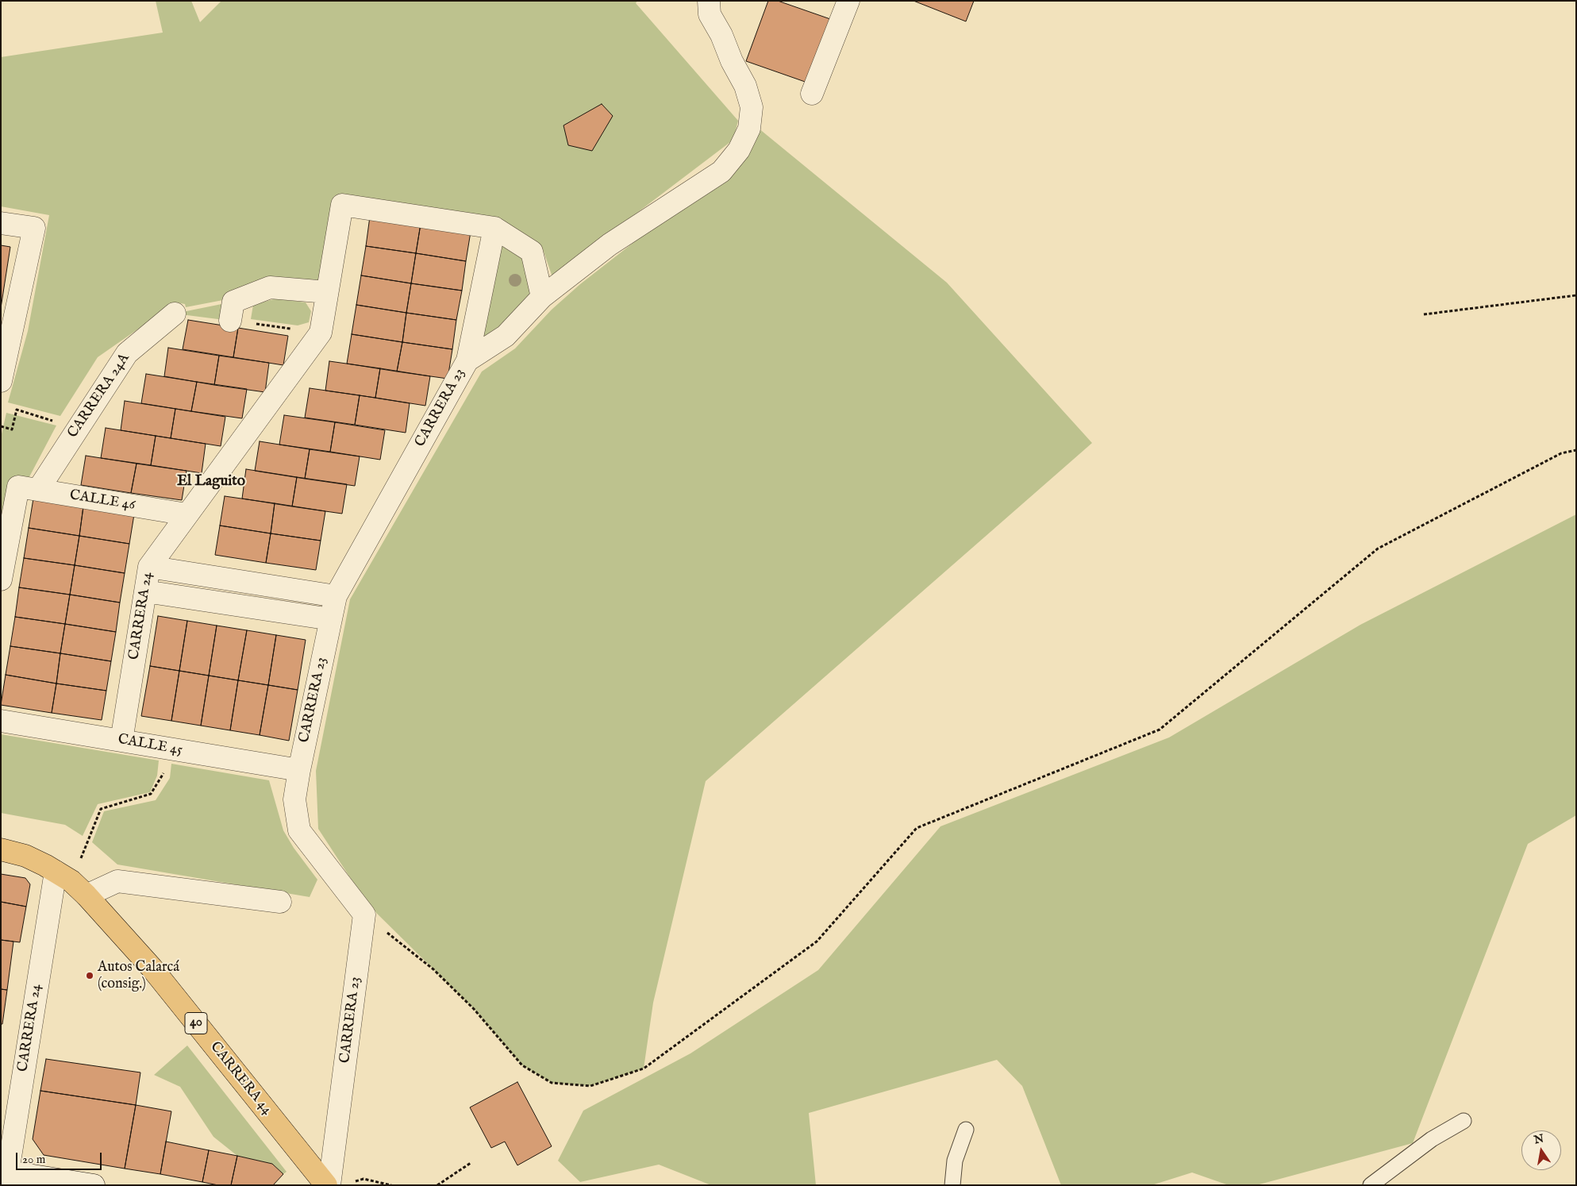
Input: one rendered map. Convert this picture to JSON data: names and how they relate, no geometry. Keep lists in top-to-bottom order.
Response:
{
  "streets": {
    "highway": ["40", "CARRERA 44"],
    "street": [
      "CARRERA 24A",
      "CARRERA 23",
      "CALLE 46",
      "CARRERA 24",
      "CALLE 45"
    ]
  },
  "crossings": [
    ["CARRERA 24A", "CALLE 46"],
    ["CARRERA 23", "CALLE 45"],
    ["CALLE 46", "CARRERA 24"],
    ["CARRERA 24", "CALLE 45"],
    ["CARRERA 24", "40"],
    ["CARRERA 24", "CARRERA 44"],
    ["40", "CARRERA 44"]
  ],
  "districts": ["El Laguito"],
  "places": ["Autos Calarcá (consig.)"],
  "scale_bar": "20 m",
  "north": "top"
}
